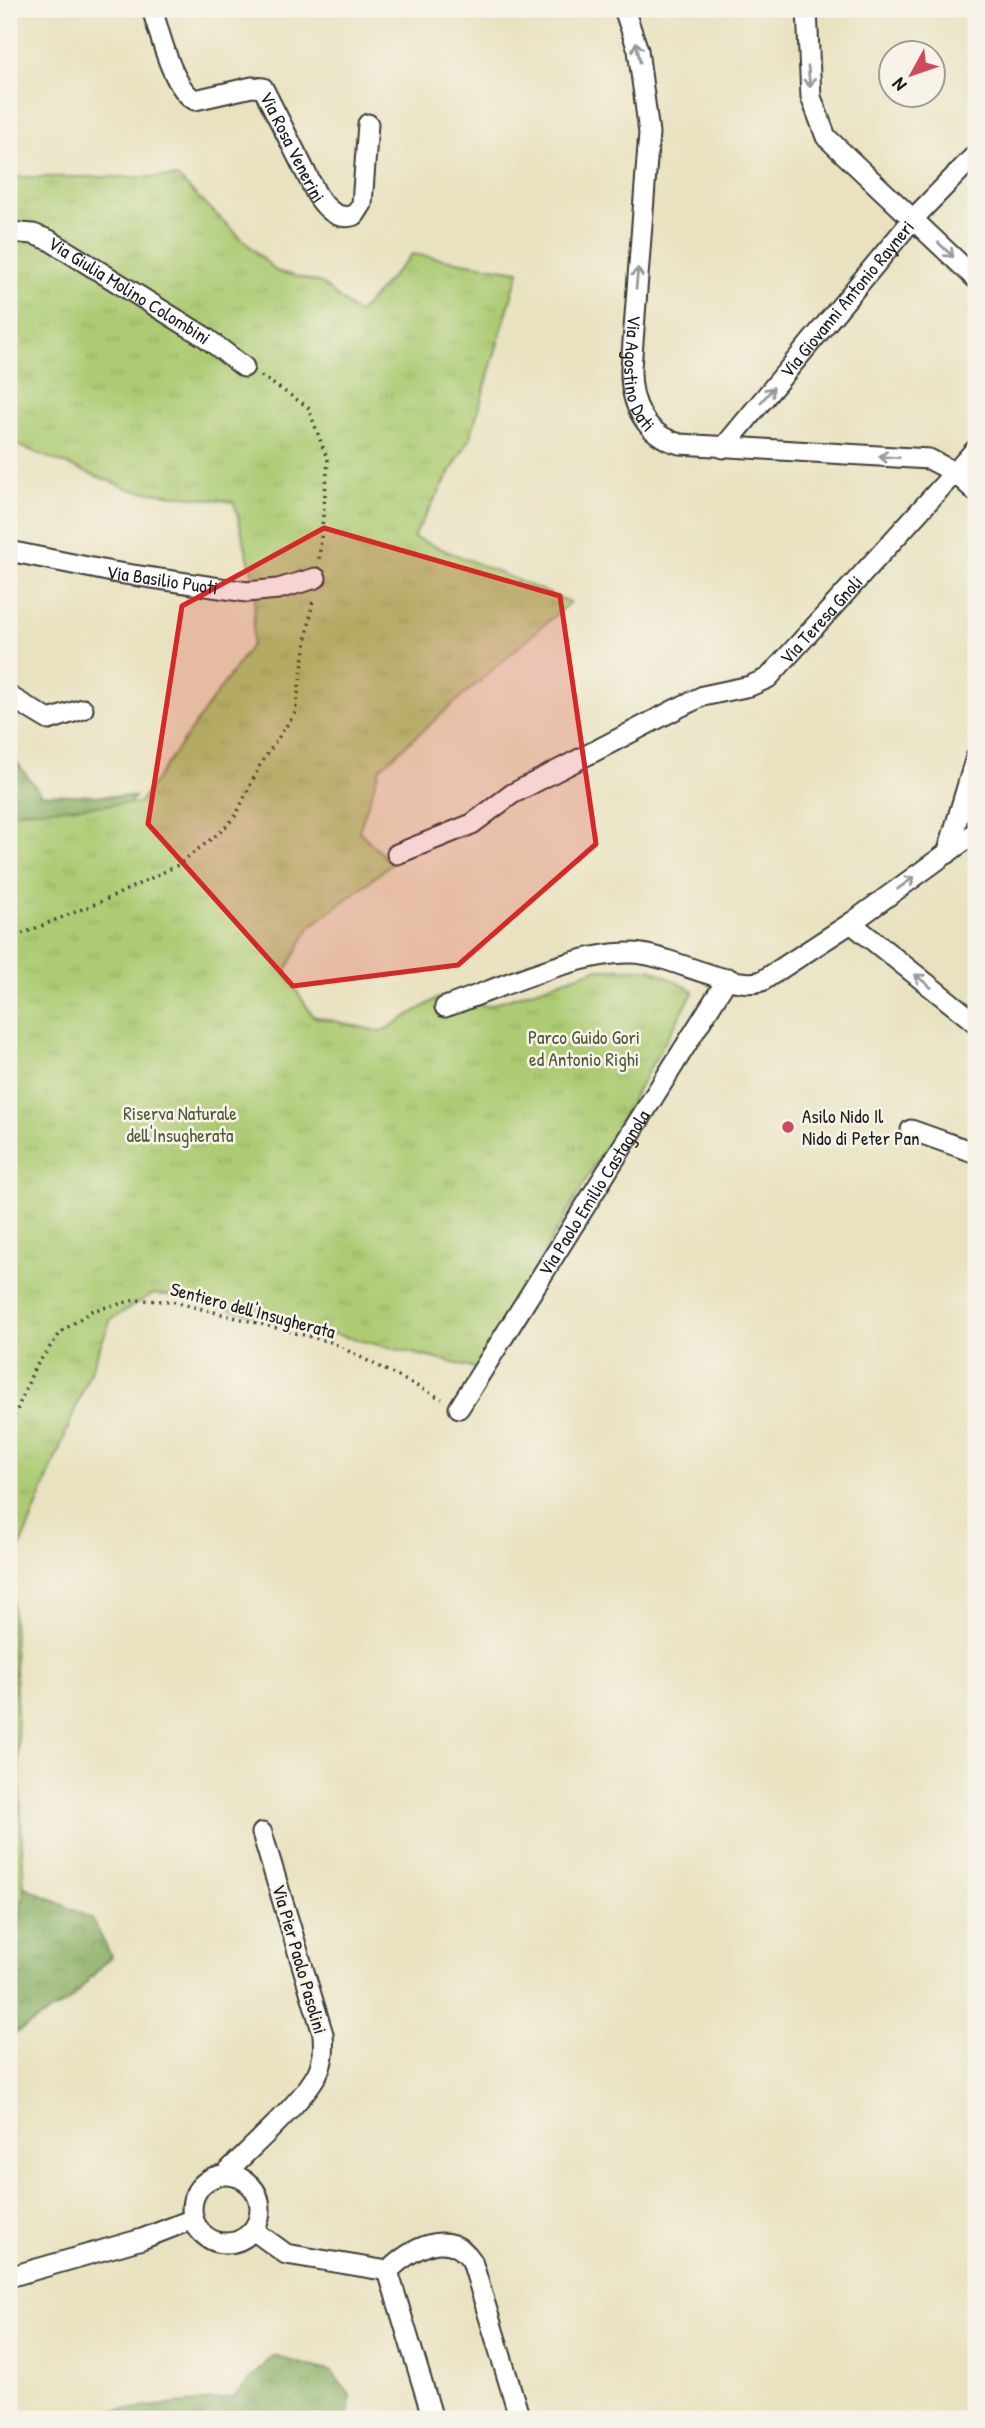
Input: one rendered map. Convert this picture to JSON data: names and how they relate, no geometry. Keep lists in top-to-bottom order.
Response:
{
  "streets": {
    "street": [
      "Via Rosa Venerini",
      "Via Giulia Molino Colombini",
      "Via Giovanni Antonio Rayneri",
      "Via Agostino Dati",
      "Via Basilio Puoti",
      "Via Teresa Gnoli",
      "Via Paolo Emilio Castagnola",
      "Via Pier Paolo Pasolini"
    ],
    "path": ["Sentiero dell'Insugherata"]
  },
  "crossings": [
    ["Via Giovanni Antonio Rayneri", "Via Agostino Dati"],
    ["Via Agostino Dati", "Via Teresa Gnoli"],
    ["Via Paolo Emilio Castagnola", "Sentiero dell'Insugherata"]
  ],
  "one_way": ["Via Giovanni Antonio Rayneri"],
  "parks": ["Parco Guido Gori ed Antonio Righi", "Riserva Naturale dell'Insugherata"],
  "places": ["Asilo Nido Il Nido di Peter Pan"],
  "north": "bottom left"
}
